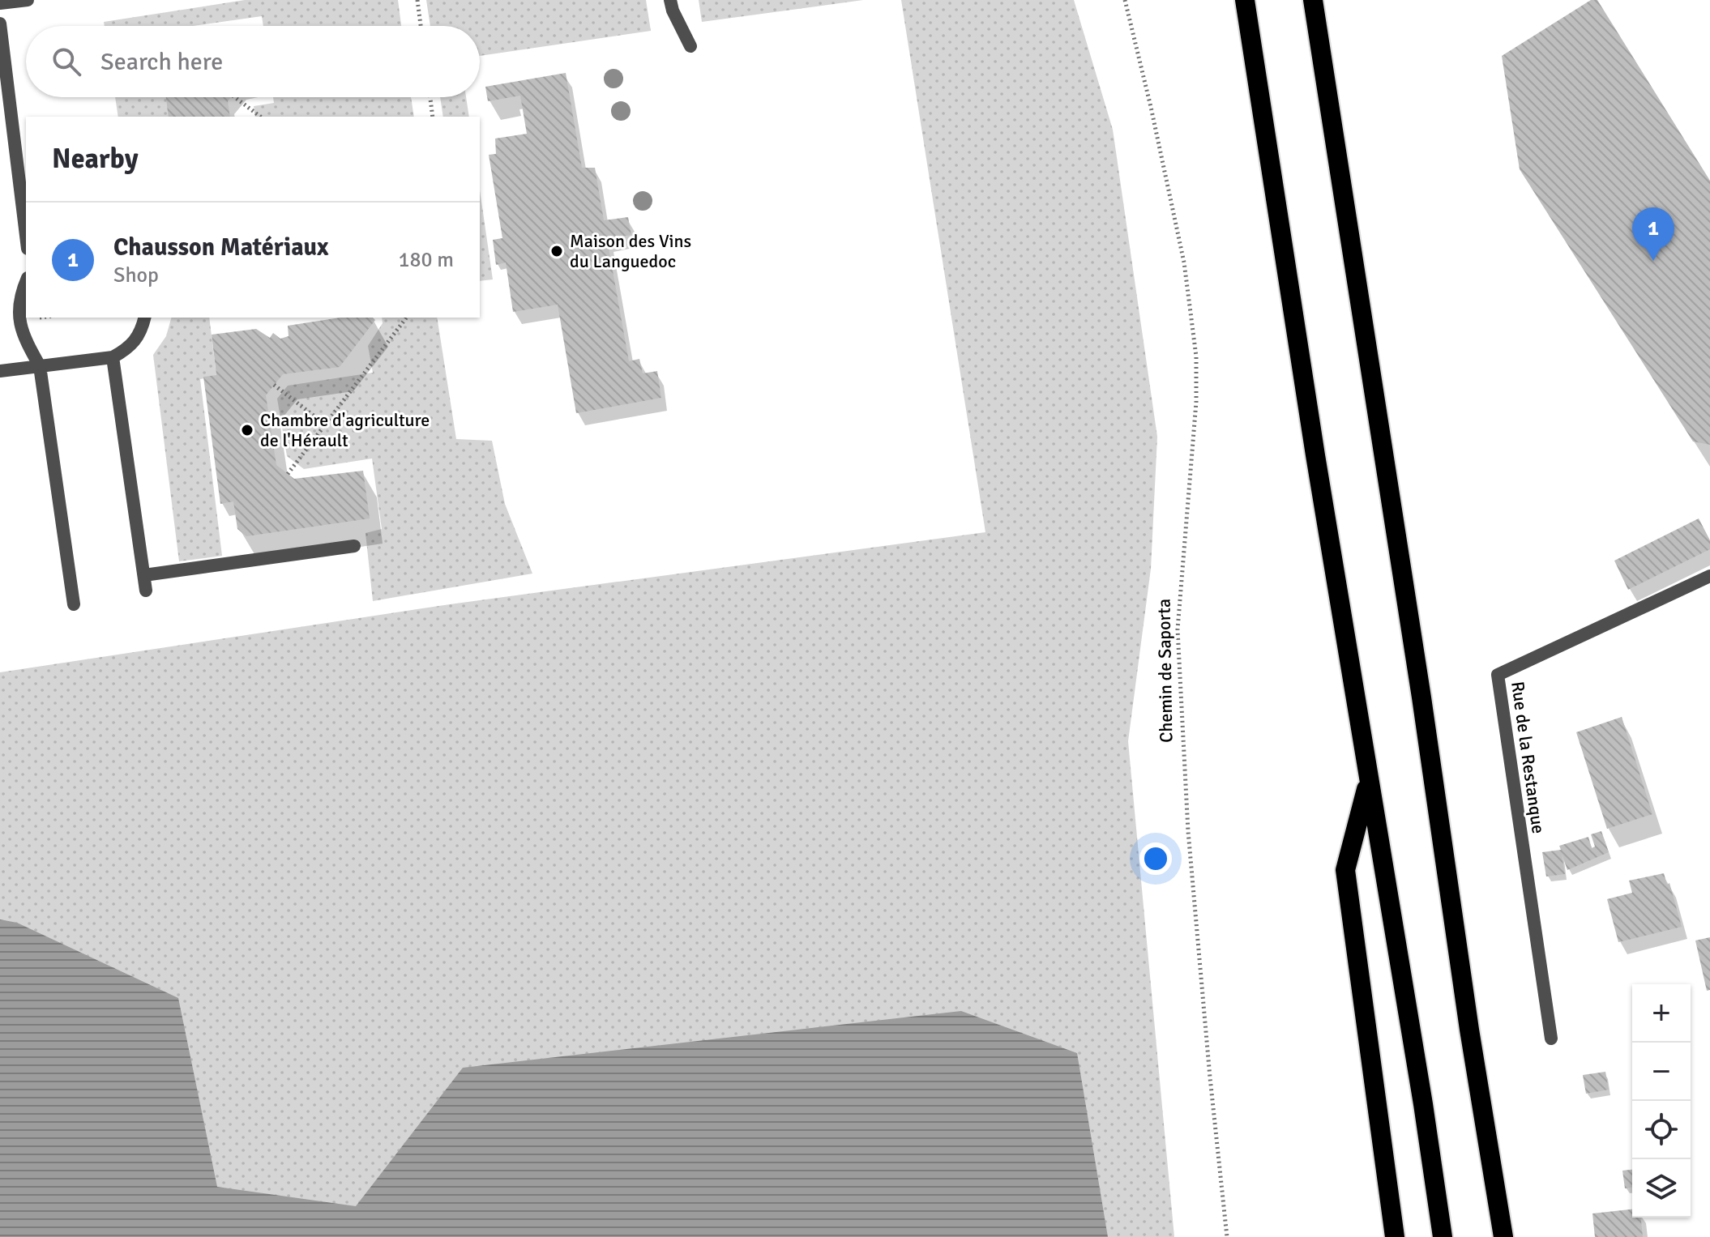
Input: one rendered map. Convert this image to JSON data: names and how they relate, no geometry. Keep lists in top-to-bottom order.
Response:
{
  "streets": {
    "street": ["Rue de la Restanque"],
    "path": ["Chemin de Saporta"]
  },
  "places": ["Maison des Vins du Languedoc", "Chambre d'agriculture de l'Hérault"],
  "page": {
    "search": "Search here",
    "heading": "Nearby",
    "list": [
      {
        "mark": "1",
        "name": "Chausson Matériaux",
        "note": "Shop",
        "value": "180 m"
      }
    ],
    "pins": "1",
    "map_buttons": ["+", "−"]
  }
}
